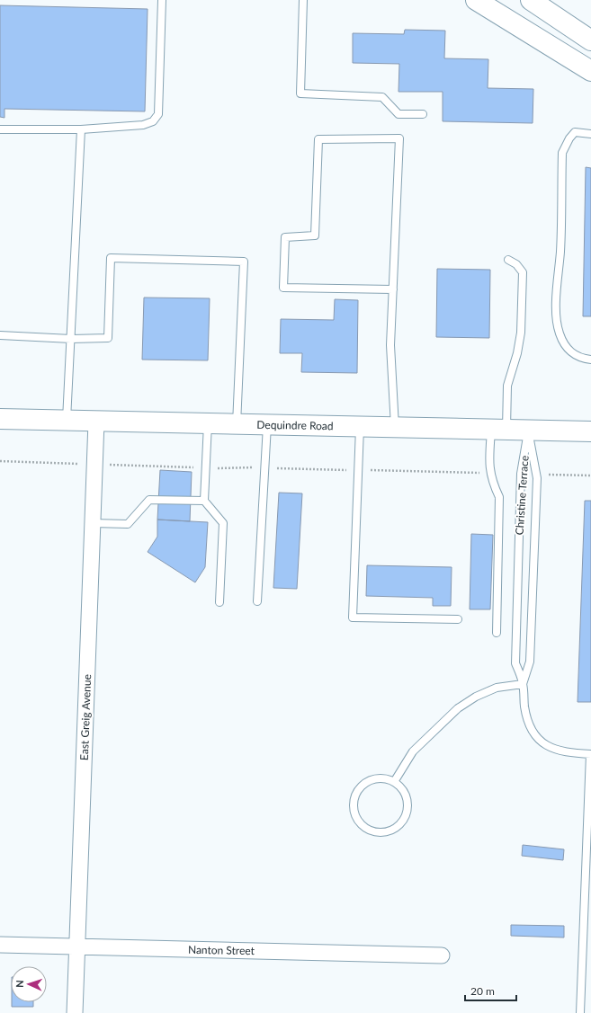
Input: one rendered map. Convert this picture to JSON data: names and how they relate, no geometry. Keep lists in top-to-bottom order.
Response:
{
  "streets": {
    "main road": ["Dequindre Road"],
    "street": ["East Greig Avenue", "Nanton Street"],
    "lane": ["Christine Terrace"]
  },
  "crossings": [
    ["Dequindre Road", "Christine Terrace"],
    ["Dequindre Road", "East Greig Avenue"],
    ["East Greig Avenue", "Nanton Street"]
  ],
  "scale_bar": "20 m",
  "north": "left"
}
